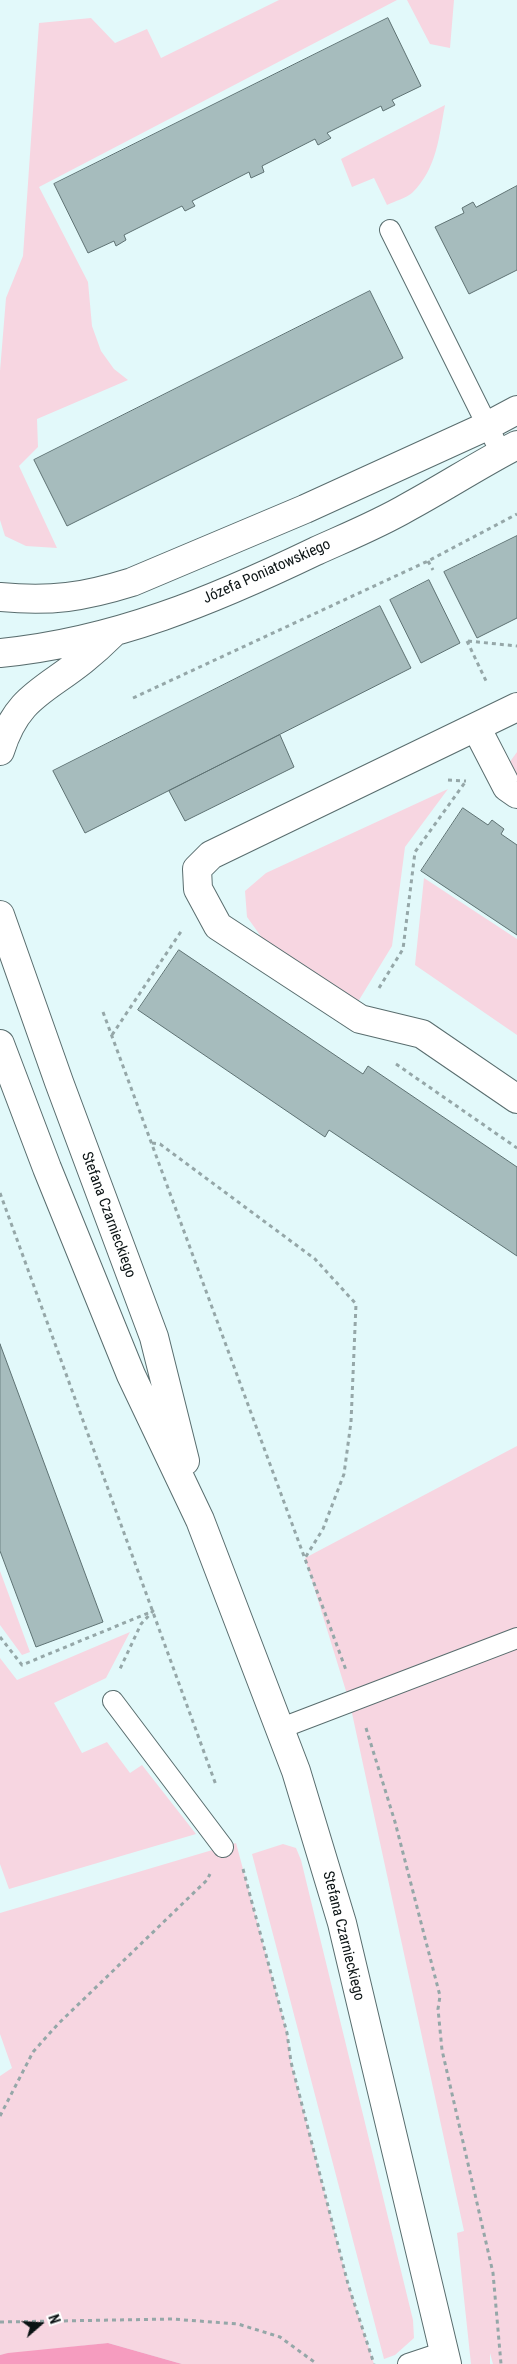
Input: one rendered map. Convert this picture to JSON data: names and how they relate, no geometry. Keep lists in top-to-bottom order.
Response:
{
  "streets": {
    "street": ["Józefa Poniatowskiego", "Stefana Czarnieckiego"]
  },
  "north": "right"
}
